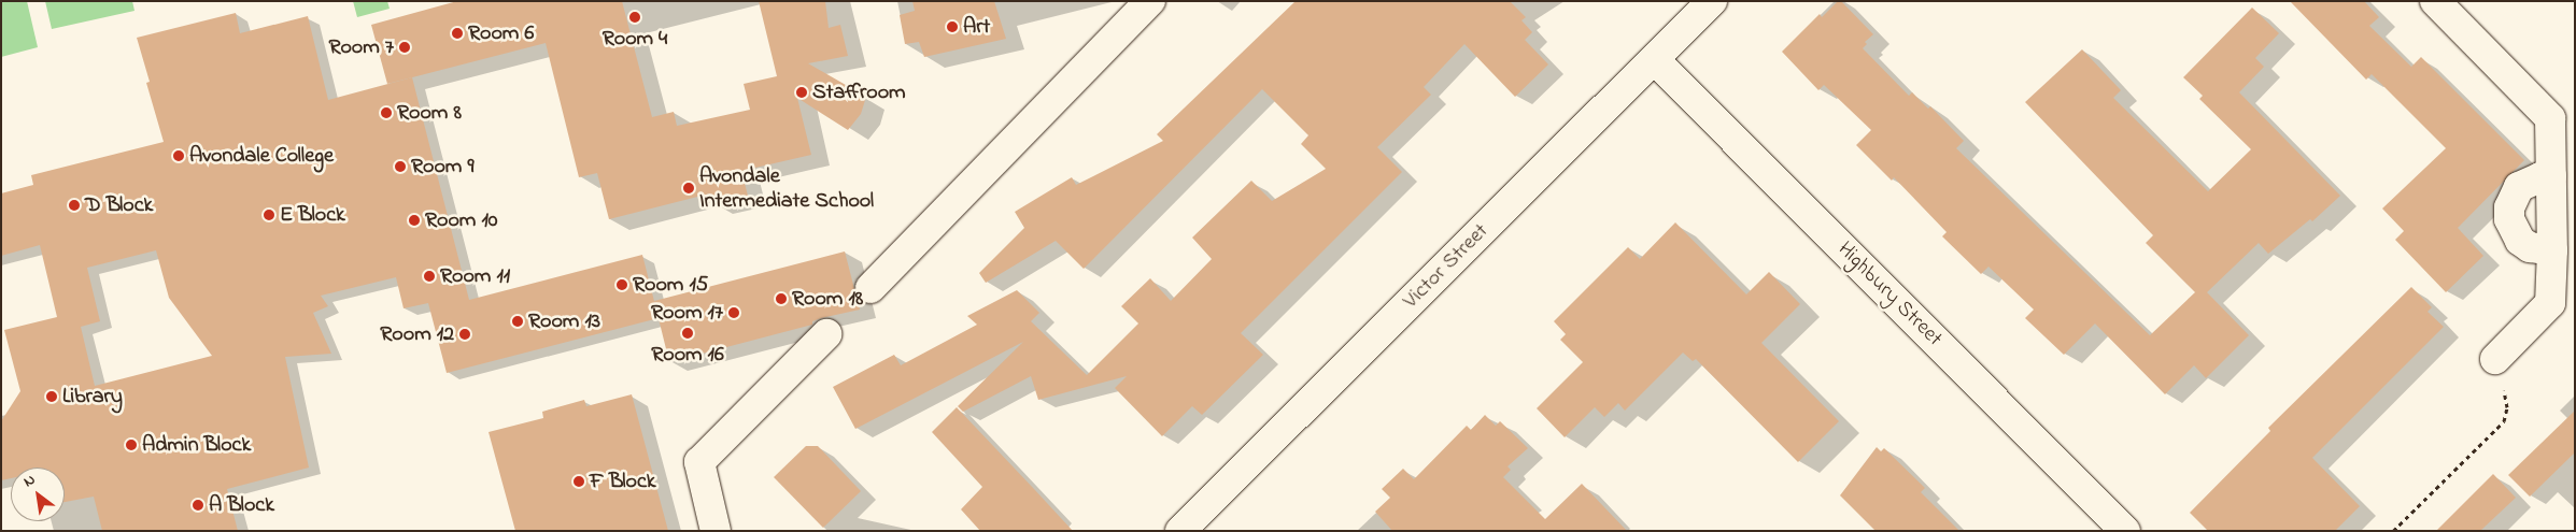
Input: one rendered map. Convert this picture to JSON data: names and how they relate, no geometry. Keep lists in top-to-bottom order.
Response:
{
  "streets": {
    "street": ["Victor Street", "Highbury Street"]
  },
  "crossings": [
    ["Victor Street", "Highbury Street"]
  ],
  "places": [
    "Room 4",
    "Art",
    "Room 6",
    "Room 7",
    "Staffroom",
    "Room 8",
    "Avondale College",
    "Room 9",
    "Avondale Intermediate School",
    "D Block",
    "E Block",
    "Room 10",
    "Room 11",
    "Room 15",
    "Room 18",
    "Room 17",
    "Room 13",
    "Room 16",
    "Room 12",
    "Library",
    "Admin Block",
    "F Block",
    "A Block"
  ],
  "north": "top left"
}
